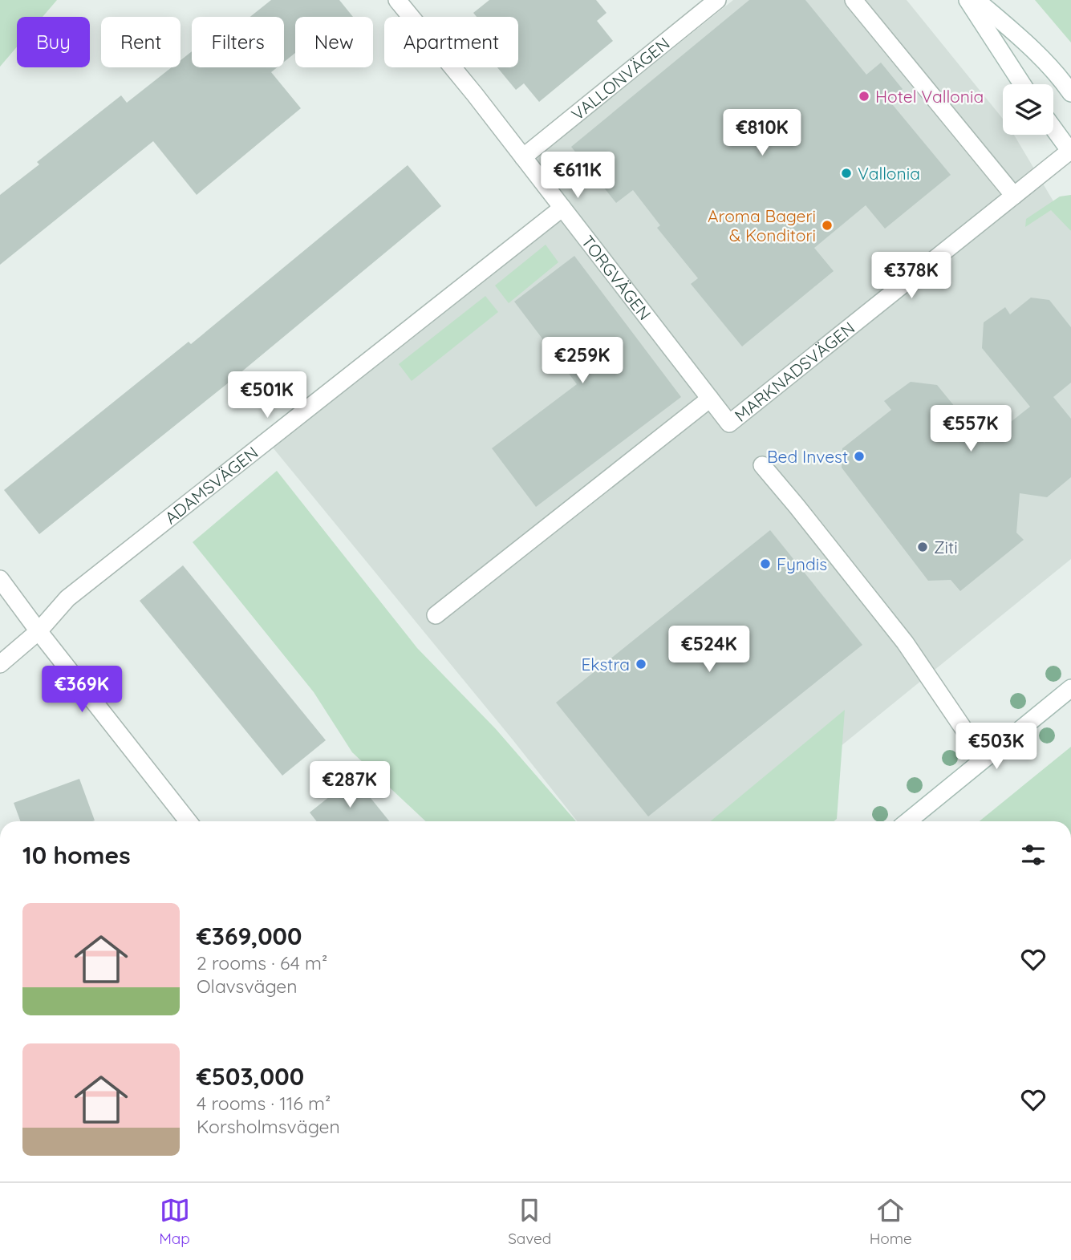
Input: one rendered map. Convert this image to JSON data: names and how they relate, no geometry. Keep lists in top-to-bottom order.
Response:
{
  "streets": {
    "street": [
      "VALLONVÄGEN",
      "TORGVÄGEN",
      "MARKNADSVÄGEN",
      "ADAMSVÄGEN"
    ]
  },
  "crossings": [
    ["VALLONVÄGEN", "TORGVÄGEN"],
    ["TORGVÄGEN", "MARKNADSVÄGEN"],
    ["TORGVÄGEN", "ADAMSVÄGEN"]
  ],
  "places": [
    "Hotel Vallonia",
    "Vallonia",
    "Aroma Bageri & Konditori",
    "Bed Invest",
    "Ziti",
    "Fyndis",
    "Ekstra"
  ],
  "page": {
    "chip": [
      "Buy",
      "Rent",
      "Filters",
      "New",
      "Apartment"
    ],
    "price": [
      "€810K",
      "€611K",
      "€378K",
      "€259K",
      "€501K",
      "€557K",
      "€524K",
      "€369K",
      "€503K",
      "€287K"
    ],
    "heading": "10 homes",
    "list": [
      {
        "name": "€369,000",
        "note": "2 rooms · 64 m² · Olavsvägen"
      },
      {
        "name": "€503,000",
        "note": "4 rooms · 116 m² · Korsholmsvägen"
      }
    ],
    "tabs": ["Map", "Saved", "Home"]
  }
}
